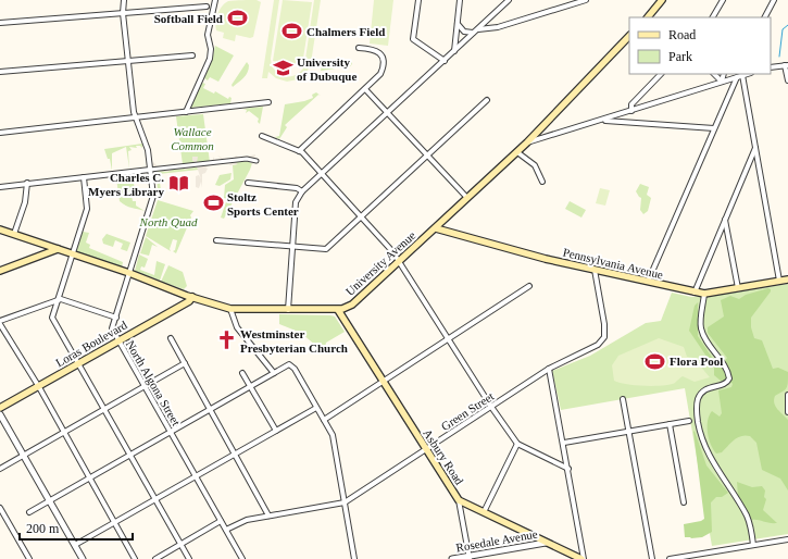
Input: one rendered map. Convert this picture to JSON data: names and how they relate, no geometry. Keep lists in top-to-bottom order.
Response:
{
  "streets": {
    "main road": [
      "University Avenue",
      "Pennsylvania Avenue",
      "Loras Boulevard",
      "Asbury Road"
    ],
    "street": ["North Algona Street", "Green Street", "Rosedale Avenue"]
  },
  "crossings": [
    ["University Avenue", "Pennsylvania Avenue"],
    ["University Avenue", "Loras Boulevard"],
    ["University Avenue", "North Algona Street"],
    ["University Avenue", "Asbury Road"],
    ["Pennsylvania Avenue", "Green Street"],
    ["Loras Boulevard", "North Algona Street"],
    ["North Algona Street", "Green Street"],
    ["Green Street", "Asbury Road"],
    ["Asbury Road", "Rosedale Avenue"]
  ],
  "parks": ["Wallace Common", "North Quad"],
  "places": {
    "sports": [
      "Softball Field",
      "Chalmers Field",
      "Stoltz Sports Center",
      "Flora Pool"
    ],
    "school or university": ["University of Dubuque"],
    "library": ["Charles C. Myers Library"],
    "church": ["Westminster Presbyterian Church"]
  },
  "legend": ["Road", "Park"],
  "scale_bar": "200 m"
}
